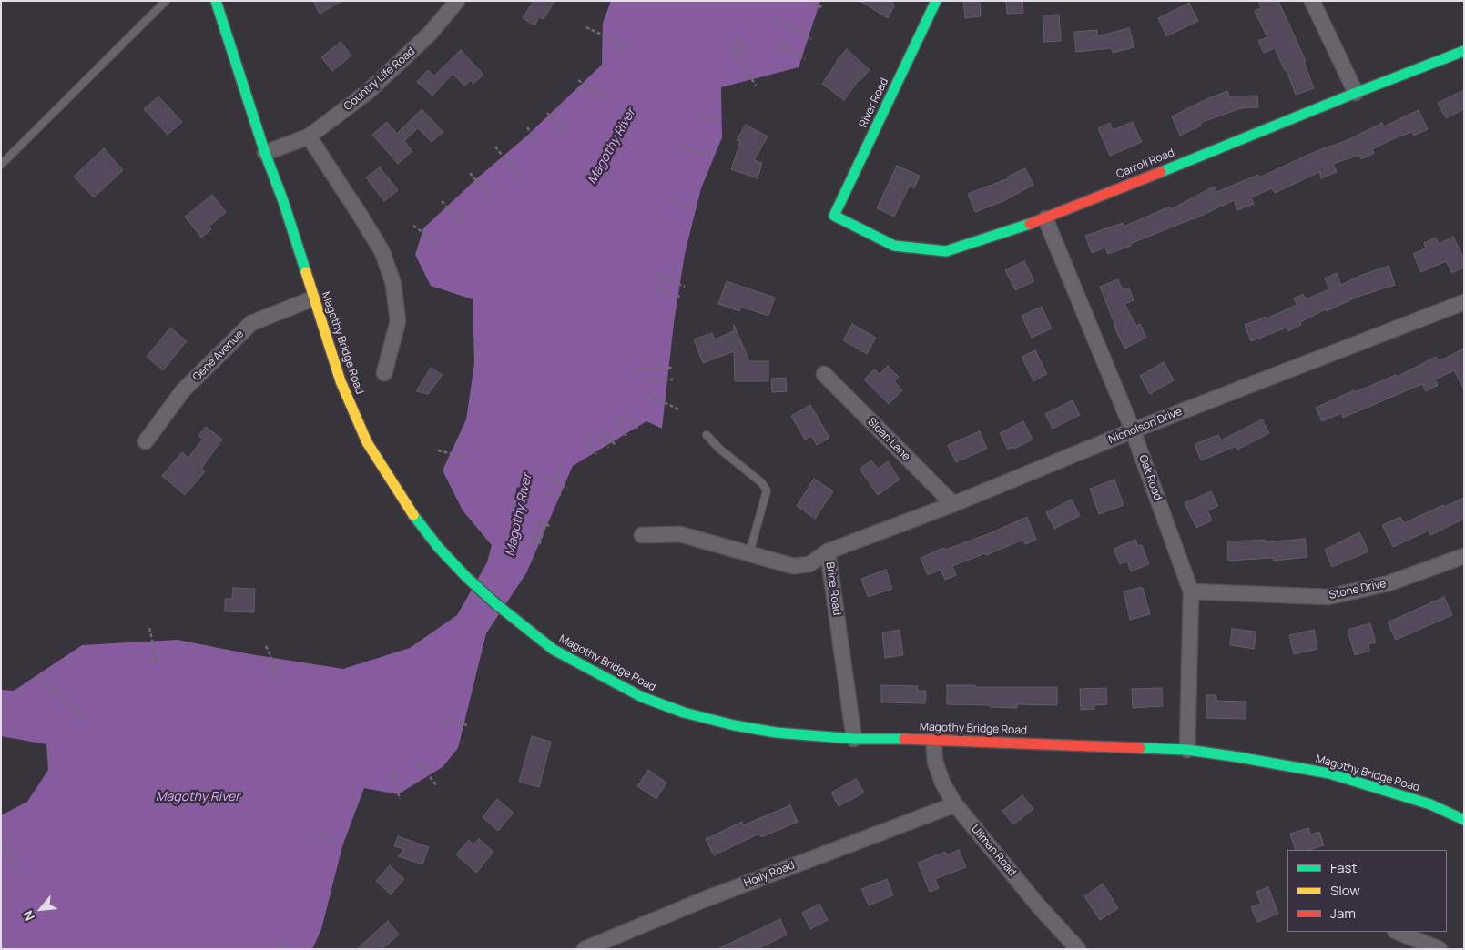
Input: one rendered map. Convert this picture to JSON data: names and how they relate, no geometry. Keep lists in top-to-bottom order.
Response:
{
  "streets": {
    "main road": ["River Road", "Carroll Road", "Magothy Bridge Road"],
    "street": [
      "Country Life Road",
      "Gene Avenue",
      "Nicholson Drive",
      "Sloan Lane",
      "Oak Road",
      "Brice Road",
      "Stone Drive",
      "Ullman Road",
      "Holly Road"
    ]
  },
  "crossings": [
    ["Country Life Road", "Magothy Bridge Road"],
    ["River Road", "Carroll Road"],
    ["Carroll Road", "Oak Road"],
    ["Magothy Bridge Road", "Gene Avenue"],
    ["Magothy Bridge Road", "Oak Road"],
    ["Magothy Bridge Road", "Brice Road"],
    ["Magothy Bridge Road", "Ullman Road"],
    ["Nicholson Drive", "Sloan Lane"],
    ["Nicholson Drive", "Oak Road"],
    ["Nicholson Drive", "Brice Road"],
    ["Oak Road", "Stone Drive"],
    ["Ullman Road", "Holly Road"]
  ],
  "water": ["Magothy River"],
  "legend": ["Fast", "Slow", "Jam"],
  "north": "bottom left"
}
